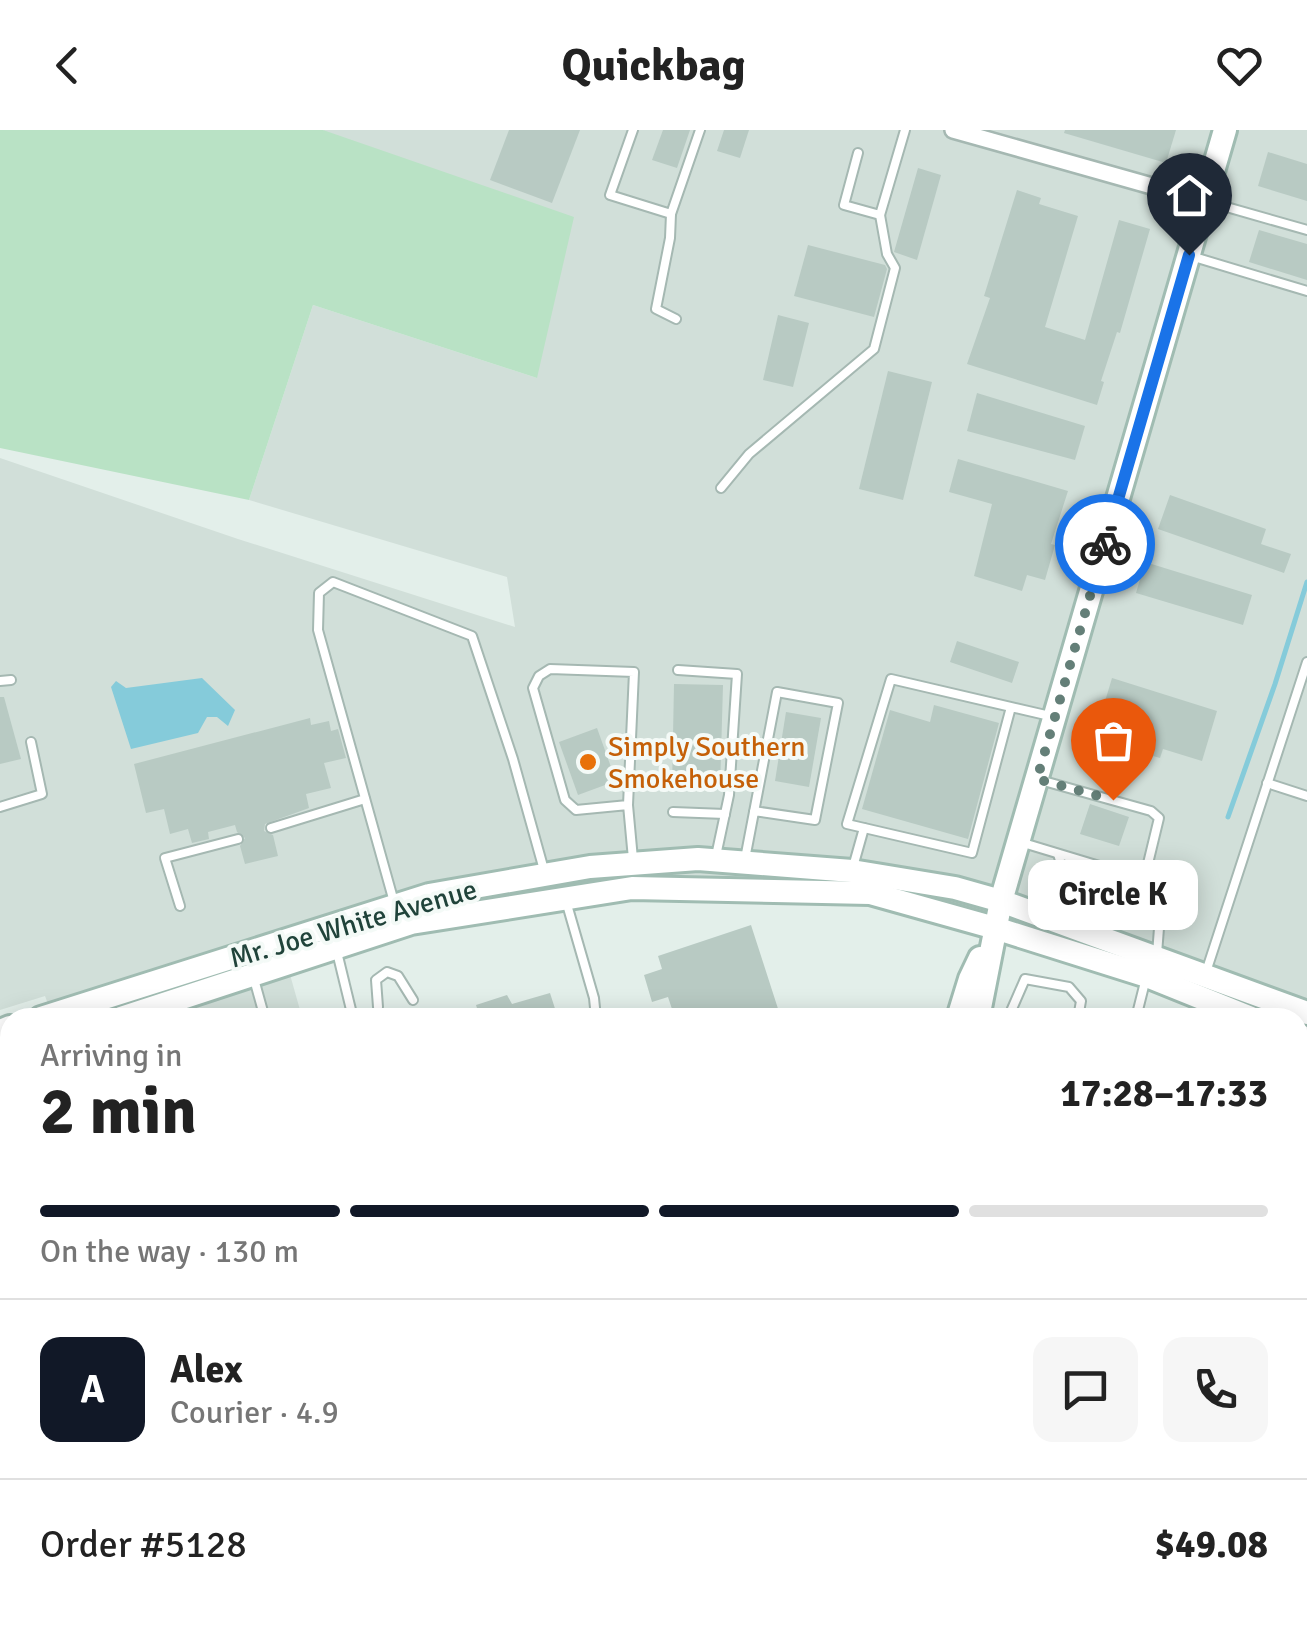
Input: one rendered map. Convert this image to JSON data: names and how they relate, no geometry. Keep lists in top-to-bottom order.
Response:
{
  "streets": {
    "main road": ["Mr. Joe White Avenue"]
  },
  "places": ["Simply Southern Smokehouse", "Circle K"],
  "page": {
    "header": "Quickbag",
    "bubble": "Circle K",
    "heading": ["2 min", "Arriving in", "17:28–17:33"],
    "panel": [
      "Alex",
      "Courier · 4.9",
      "Order #5128",
      "$49.08"
    ],
    "bar": "On the way · 130 m",
    "round": "A"
  }
}
